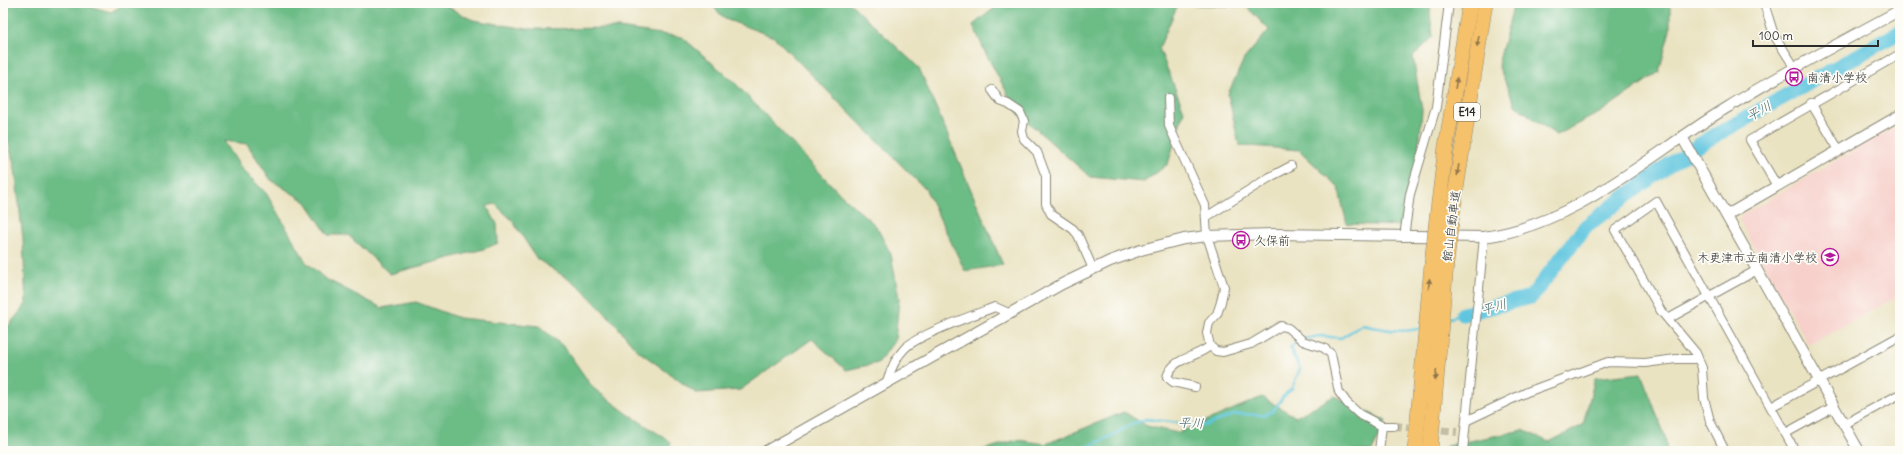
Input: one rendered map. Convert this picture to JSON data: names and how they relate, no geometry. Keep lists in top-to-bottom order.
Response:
{
  "streets": {
    "highway": ["E14", "館山自動車道"]
  },
  "water": ["平川"],
  "places": {
    "bus stop": ["南清小学校", "久保前"],
    "school or university": ["木更津市立南清小学校"]
  },
  "scale_bar": "100 m"
}
